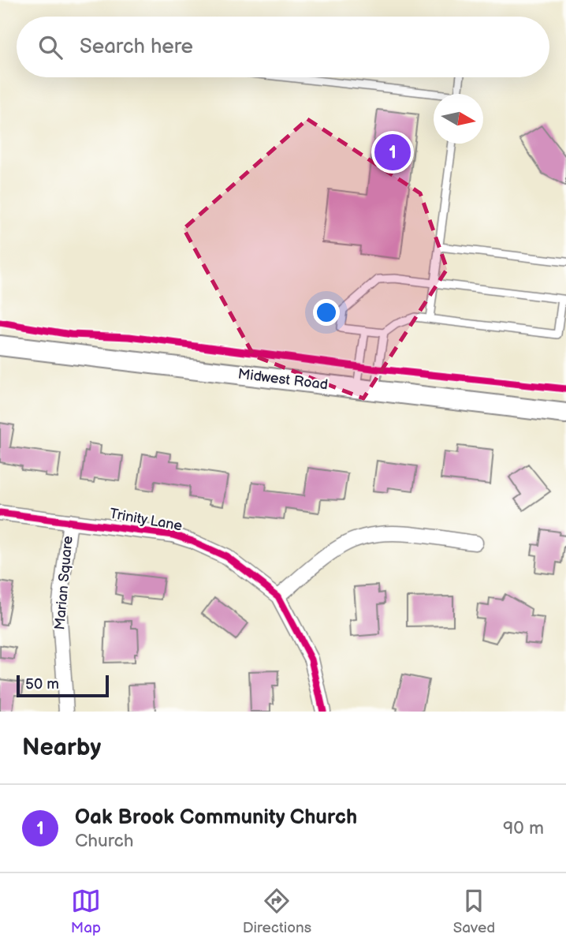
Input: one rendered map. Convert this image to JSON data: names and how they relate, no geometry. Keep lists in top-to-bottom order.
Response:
{
  "streets": {
    "main road": ["Midwest Road"],
    "street": ["Trinity Lane", "Marian Square"]
  },
  "crossings": [
    ["Trinity Lane", "Marian Square"]
  ],
  "scale_bar": "50 m",
  "north": "right",
  "page": {
    "search": "Search here",
    "pins": "1",
    "scale": "50 m",
    "heading": "Nearby",
    "list": [
      {
        "mark": "1",
        "name": "Oak Brook Community Church",
        "note": "Church",
        "value": "90 m"
      }
    ],
    "nav": ["Map", "Directions", "Saved"]
  }
}
